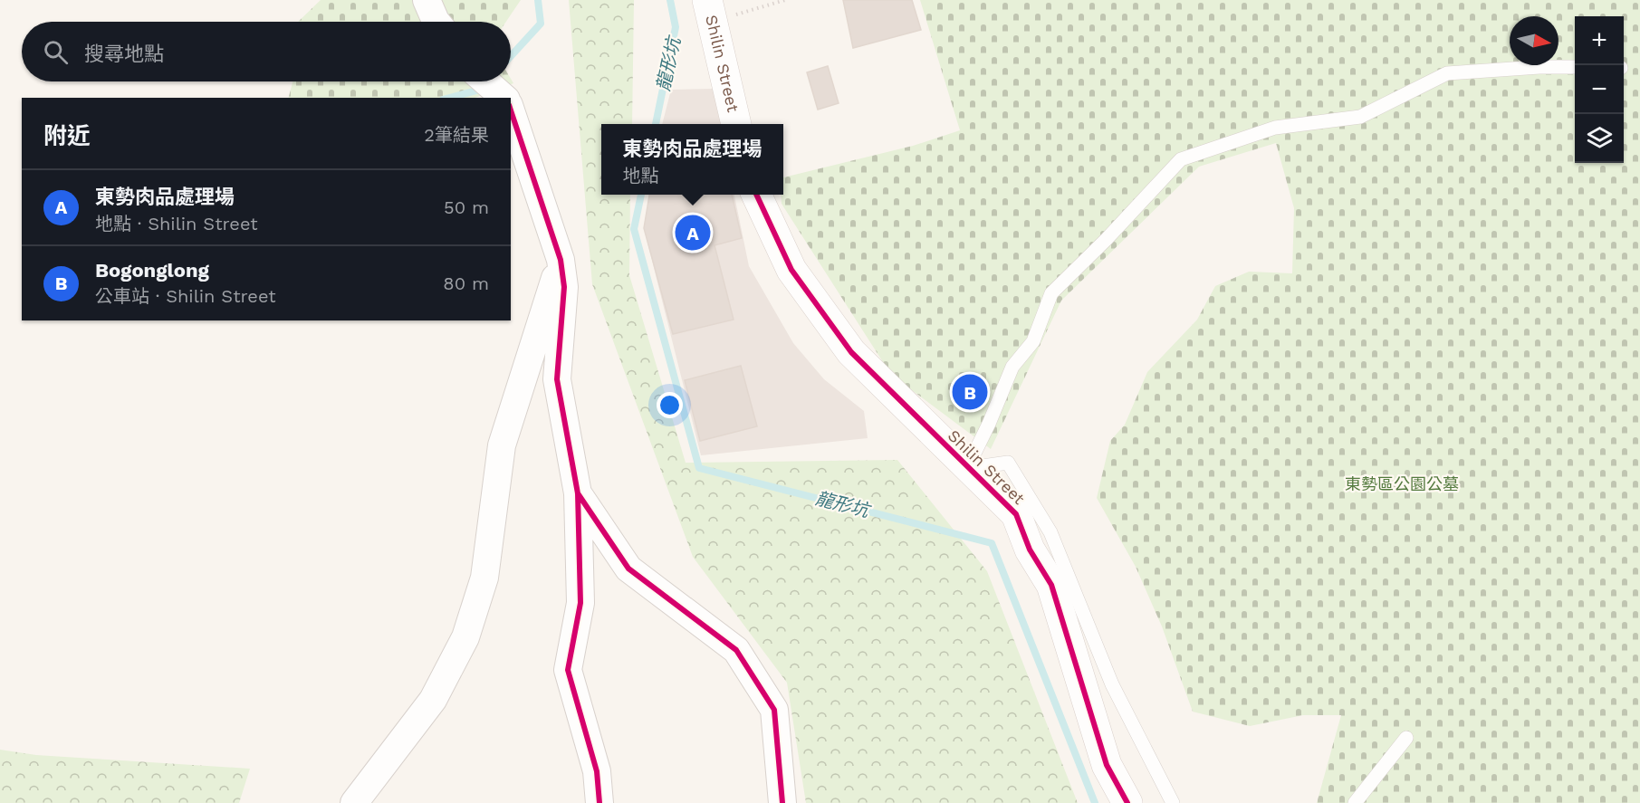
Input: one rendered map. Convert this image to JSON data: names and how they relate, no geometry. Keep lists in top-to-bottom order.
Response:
{
  "streets": {
    "street": ["Shilin Street"]
  },
  "water": ["龍形坑"],
  "parks": ["東勢區公園公墓"],
  "north": "right",
  "page": {
    "map_buttons": ["+", "−"],
    "search": "搜尋地點",
    "heading": ["附近", "2筆結果"],
    "popup": ["東勢肉品處理場", "地點"],
    "list": [
      {
        "mark": "A",
        "name": "東勢肉品處理場",
        "note": "地點 · Shilin Street",
        "value": "50 m"
      },
      {
        "mark": "B",
        "name": "Bogonglong",
        "note": "公車站 · Shilin Street",
        "value": "80 m"
      }
    ],
    "pins": ["A", "B"]
  }
}
